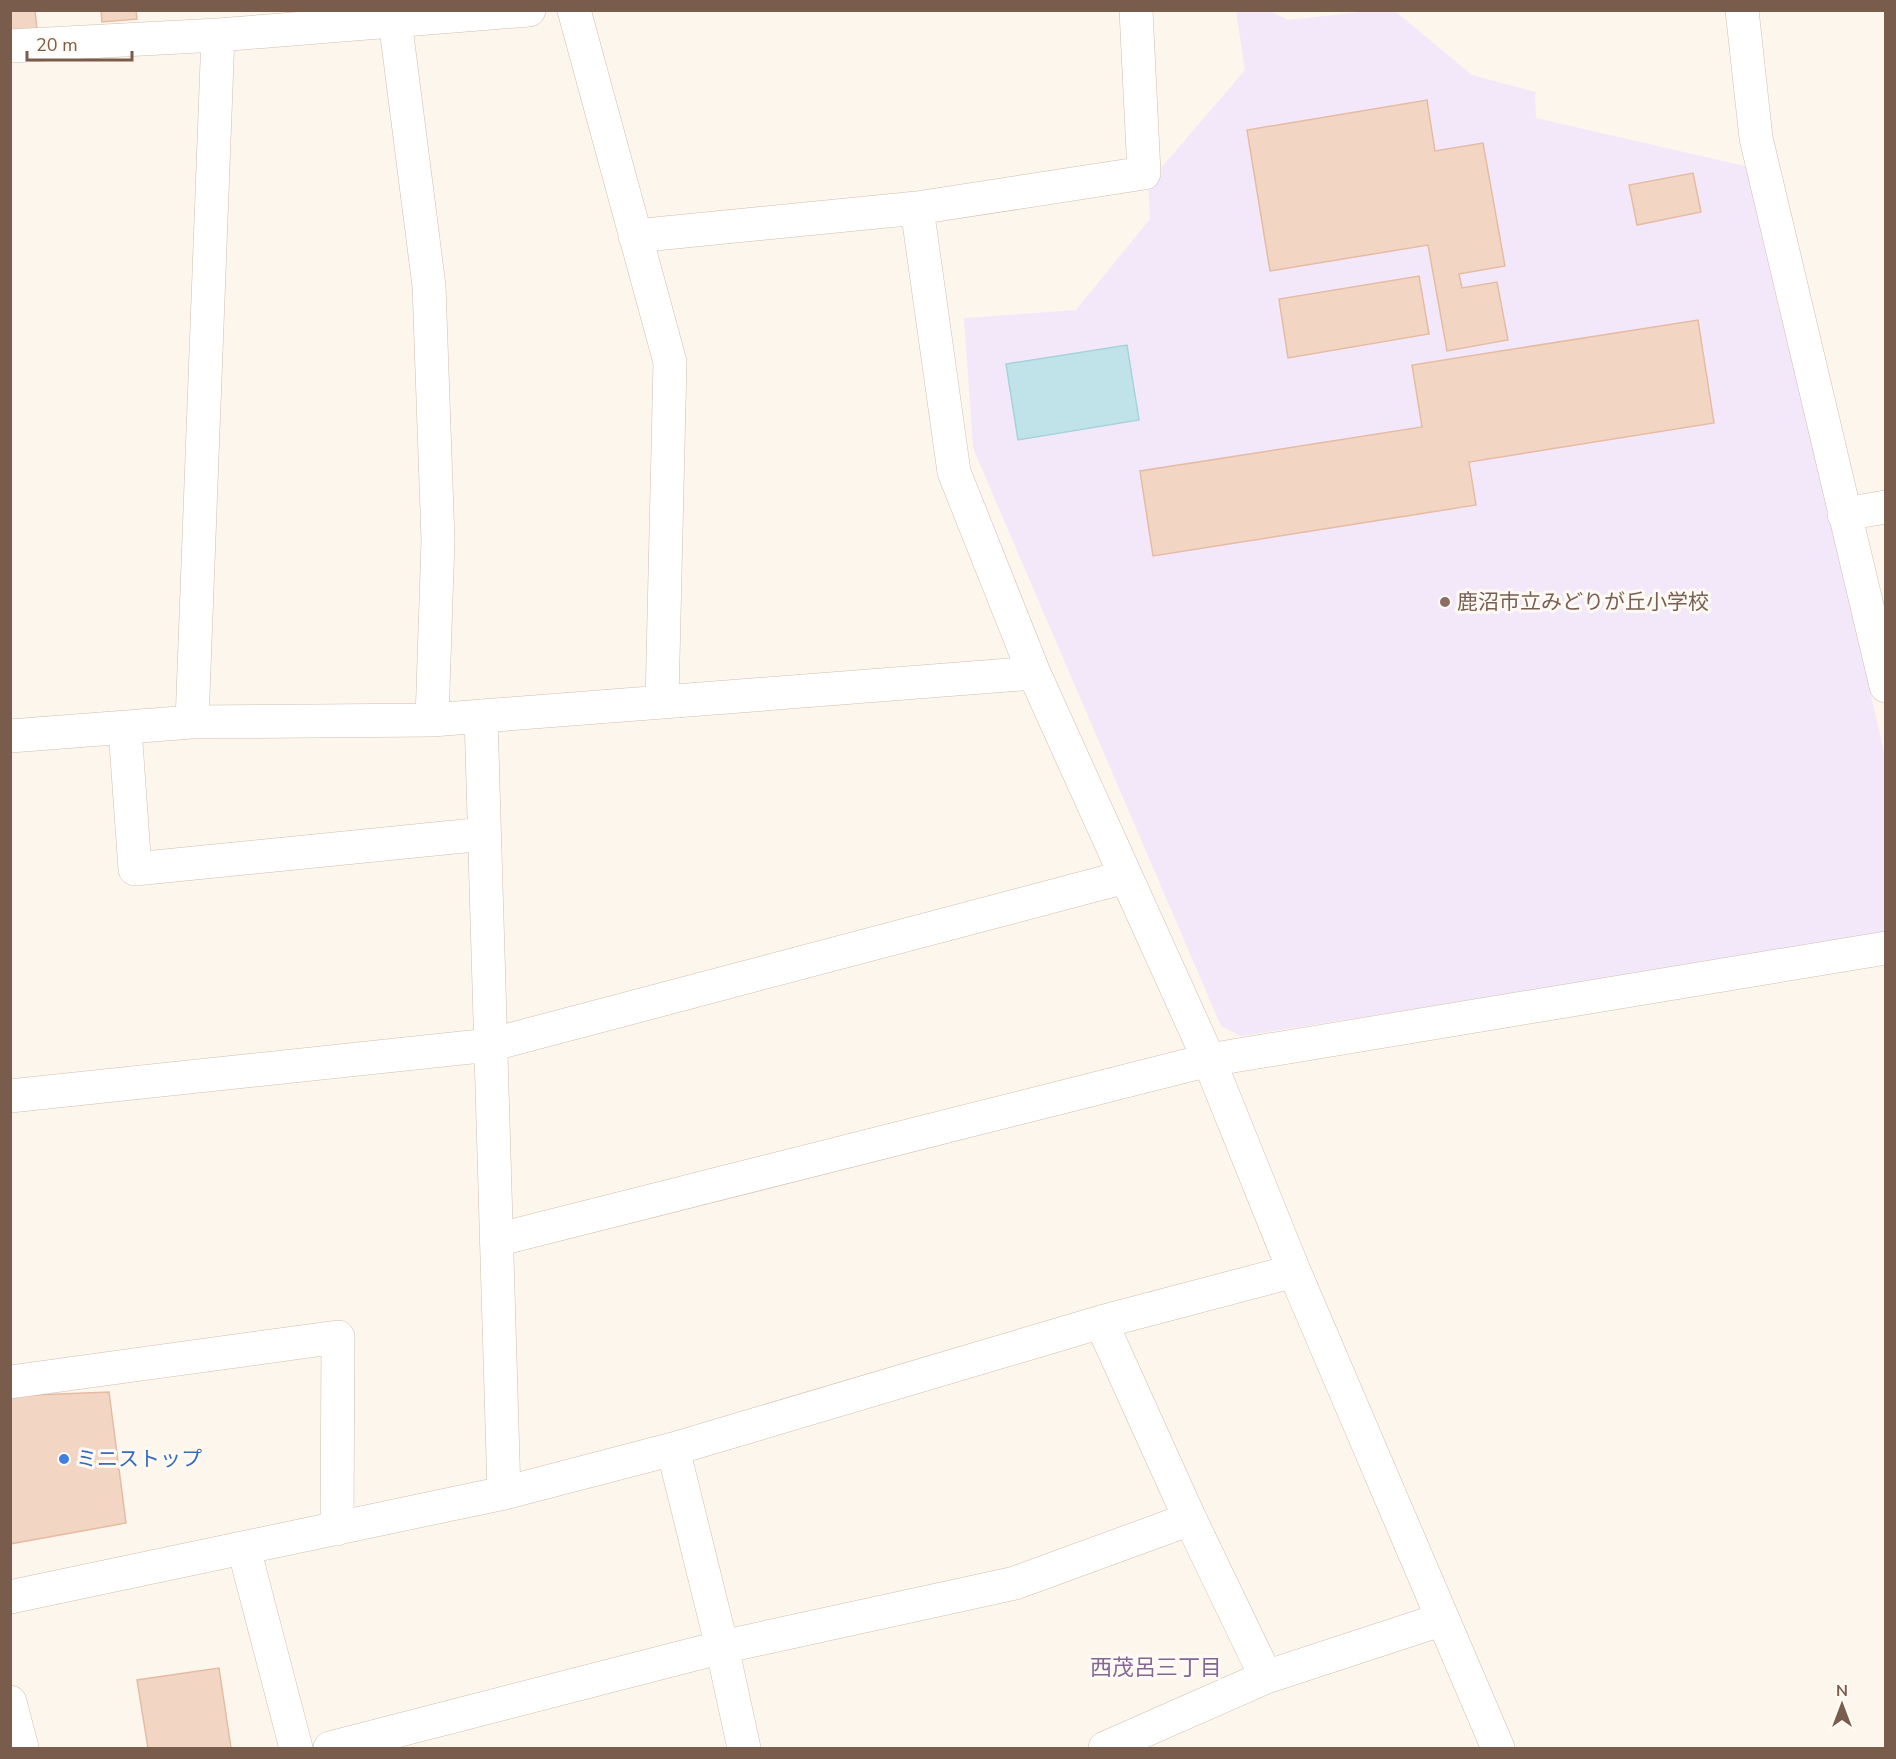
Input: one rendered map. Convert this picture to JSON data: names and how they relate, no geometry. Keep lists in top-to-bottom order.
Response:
{
  "districts": ["西茂呂三丁目"],
  "places": ["鹿沼市立みどりが丘小学校", "ミニストップ"],
  "scale_bar": "20 m",
  "north": "top"
}
